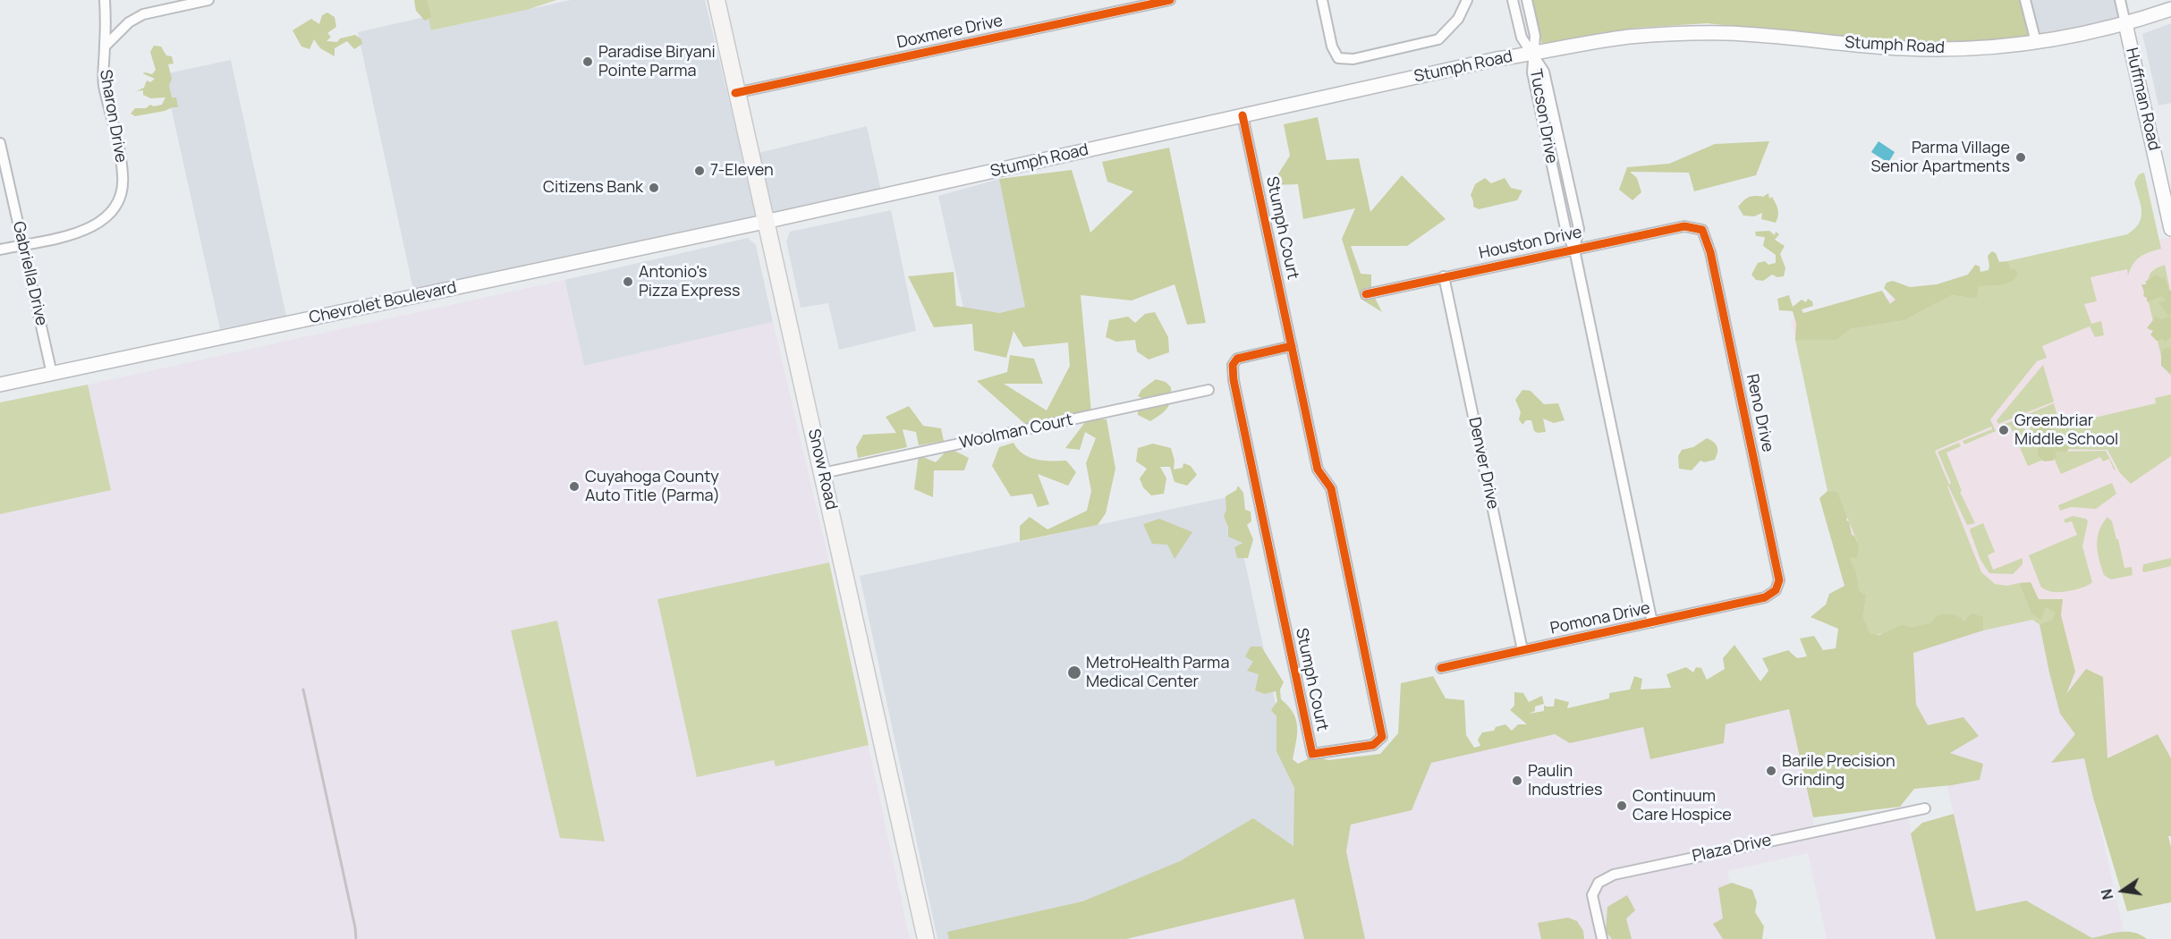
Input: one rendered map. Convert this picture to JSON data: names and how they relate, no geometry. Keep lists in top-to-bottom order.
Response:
{
  "streets": {
    "main road": [
      "Stumph Road",
      "Huffman Road",
      "Chevrolet Boulevard",
      "Snow Road"
    ],
    "street": [
      "Doxmere Drive",
      "Sharon Drive",
      "Tucson Drive",
      "Stumph Court",
      "Houston Drive",
      "Gabriella Drive",
      "Reno Drive",
      "Woolman Court",
      "Denver Drive",
      "Pomona Drive",
      "Plaza Drive"
    ]
  },
  "crossings": [
    ["Doxmere Drive", "Snow Road"],
    ["Stumph Road", "Huffman Road"],
    ["Stumph Road", "Tucson Drive"],
    ["Stumph Road", "Stumph Court"],
    ["Stumph Road", "Chevrolet Boulevard"],
    ["Stumph Road", "Snow Road"],
    ["Sharon Drive", "Gabriella Drive"],
    ["Tucson Drive", "Houston Drive"],
    ["Tucson Drive", "Pomona Drive"],
    ["Houston Drive", "Reno Drive"],
    ["Houston Drive", "Denver Drive"],
    ["Gabriella Drive", "Chevrolet Boulevard"],
    ["Chevrolet Boulevard", "Snow Road"],
    ["Reno Drive", "Pomona Drive"],
    ["Woolman Court", "Snow Road"],
    ["Denver Drive", "Pomona Drive"]
  ],
  "places": [
    "Paradise Biryani Pointe Parma",
    "Parma Village Senior Apartments",
    "7-Eleven",
    "Citizens Bank",
    "Antonio's Pizza Express",
    "Greenbriar Middle School",
    "Cuyahoga County Auto Title (Parma)",
    "MetroHealth Parma Medical Center",
    "Barile Precision Grinding",
    "Paulin Industries",
    "Continuum Care Hospice"
  ],
  "north": "left"
}
